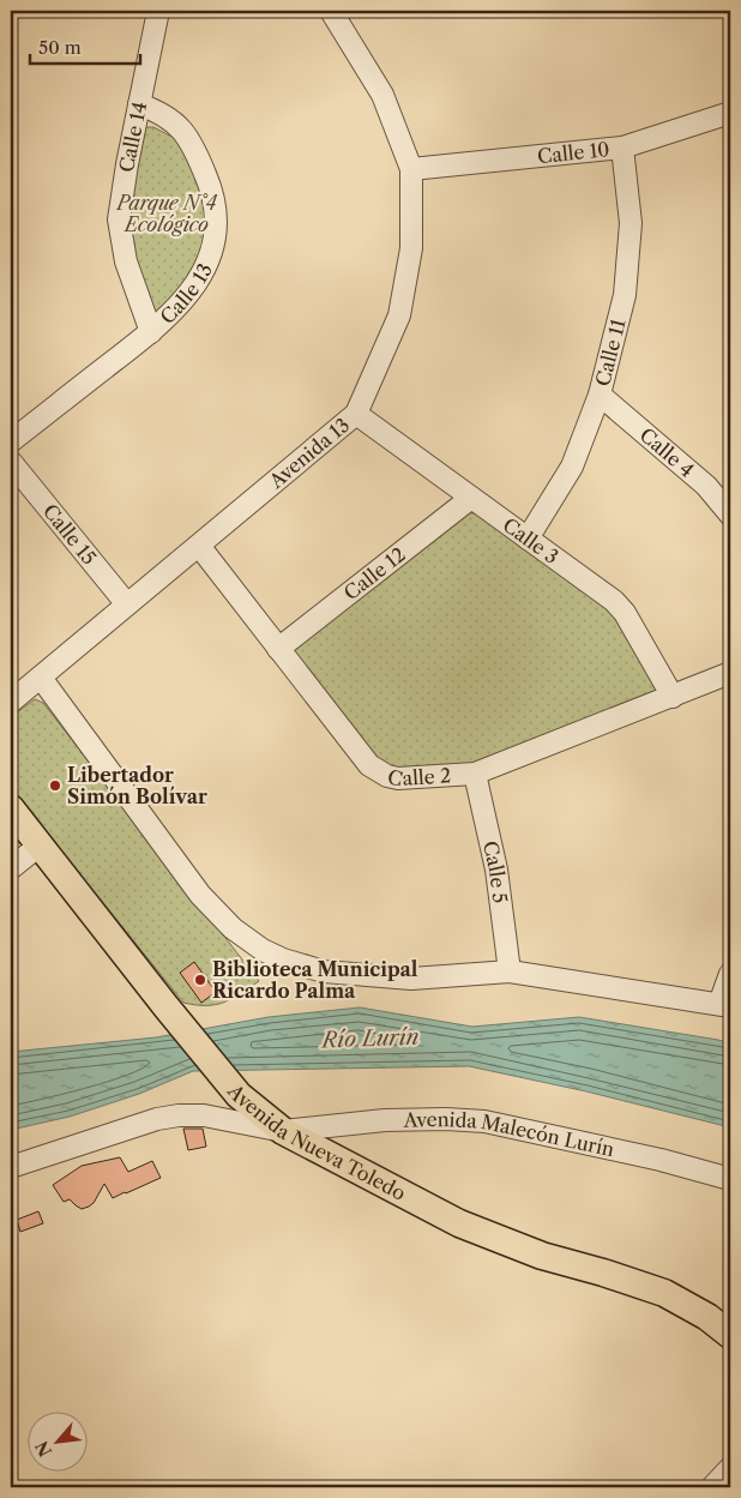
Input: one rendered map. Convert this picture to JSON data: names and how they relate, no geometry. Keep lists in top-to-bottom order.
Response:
{
  "streets": {
    "main road": ["Avenida Nueva Toledo"],
    "street": [
      "Calle 14",
      "Calle 10",
      "Calle 13",
      "Calle 11",
      "Calle 4",
      "Avenida 13",
      "Calle 15",
      "Calle 3",
      "Calle 12",
      "Calle 2",
      "Calle 5",
      "Avenida Malecón Lurín"
    ]
  },
  "crossings": [
    ["Calle 14", "Calle 13"],
    ["Calle 10", "Calle 11"],
    ["Calle 10", "Avenida 13"],
    ["Calle 11", "Calle 4"],
    ["Calle 11", "Calle 3"],
    ["Avenida 13", "Calle 15"],
    ["Avenida 13", "Calle 3"],
    ["Avenida 13", "Calle 2"],
    ["Calle 3", "Calle 12"],
    ["Calle 3", "Calle 2"],
    ["Calle 12", "Calle 2"],
    ["Calle 2", "Calle 5"],
    ["Avenida Malecón Lurín", "Avenida Nueva Toledo"]
  ],
  "water": ["Río Lurín"],
  "parks": ["Parque N°4 Ecológico"],
  "places": ["Libertador Simón Bolívar", "Biblioteca Municipal Ricardo Palma"],
  "scale_bar": "50 m",
  "north": "bottom left"
}
